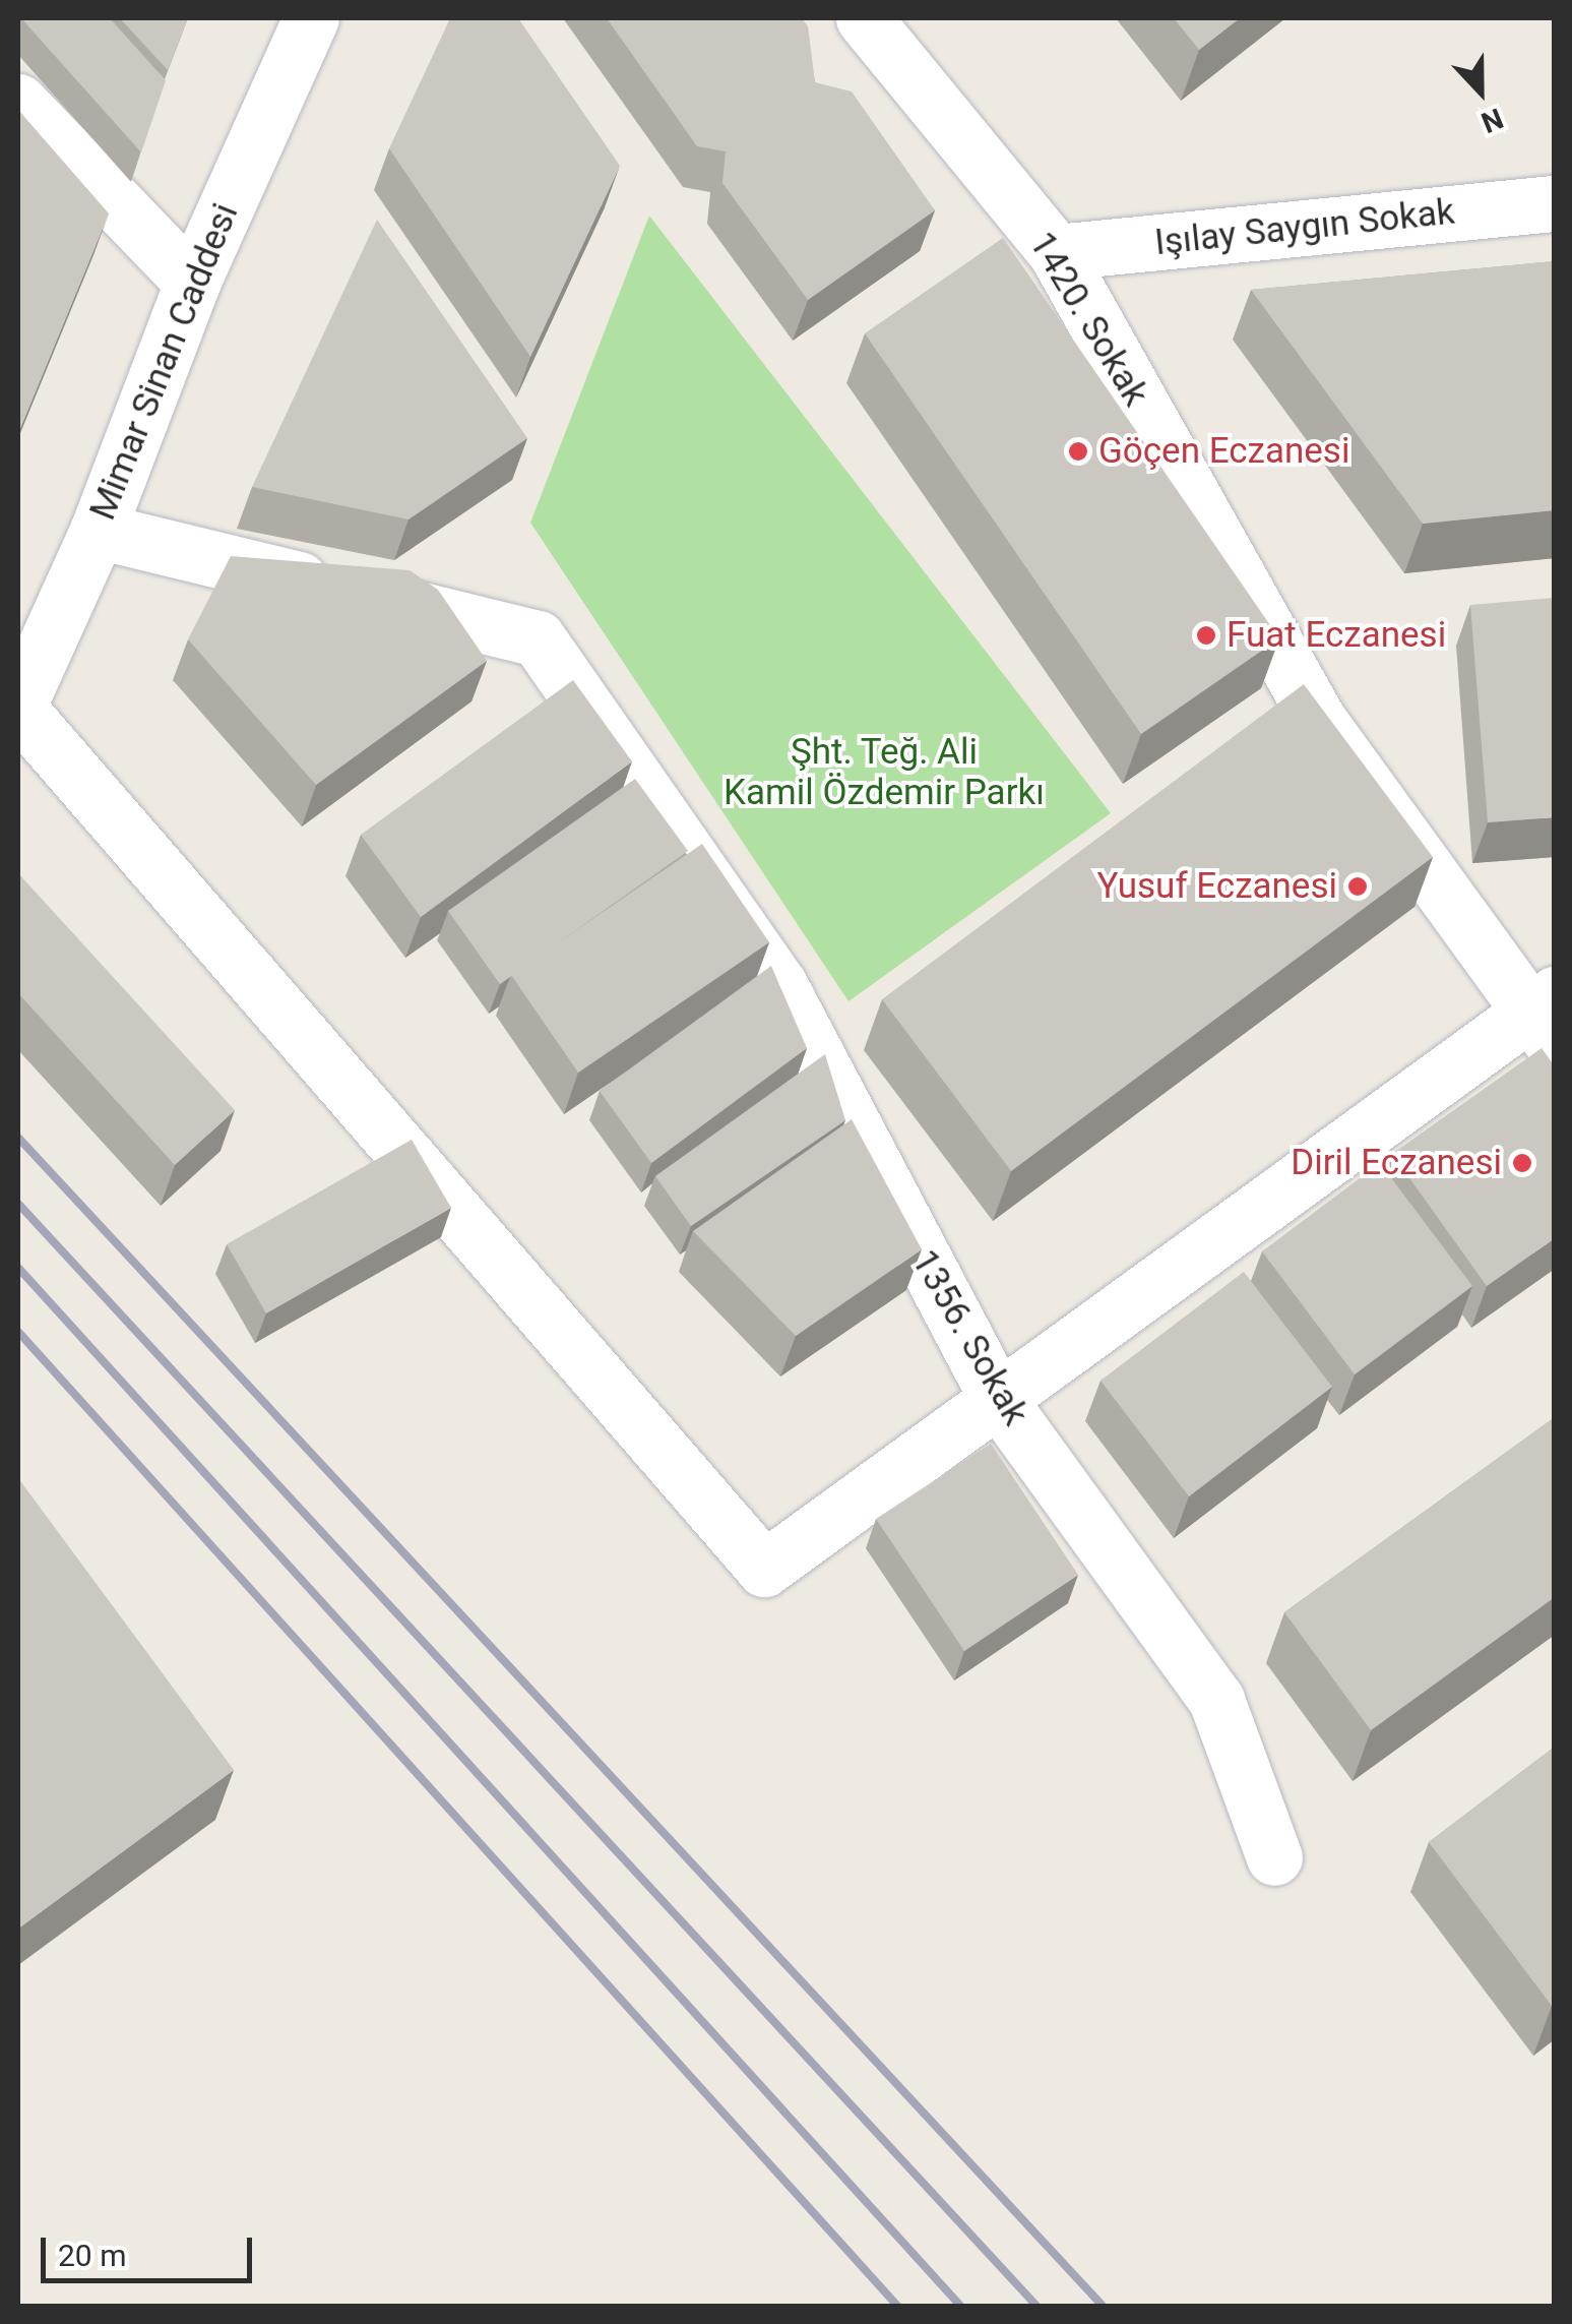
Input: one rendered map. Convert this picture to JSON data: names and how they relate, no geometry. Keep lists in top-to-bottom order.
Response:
{
  "streets": {
    "street": [
      "Işılay Saygın Sokak",
      "1420. Sokak",
      "Mimar Sinan Caddesi",
      "1356. Sokak"
    ]
  },
  "crossings": [
    ["Işılay Saygın Sokak", "1420. Sokak"],
    ["Mimar Sinan Caddesi", "1356. Sokak"]
  ],
  "parks": ["Şht. Teğ. Ali Kamil Özdemir Parkı"],
  "places": [
    "Göçen Eczanesi",
    "Fuat Eczanesi",
    "Yusuf Eczanesi",
    "Diril Eczanesi"
  ],
  "scale_bar": "20 m",
  "north": "bottom"
}
